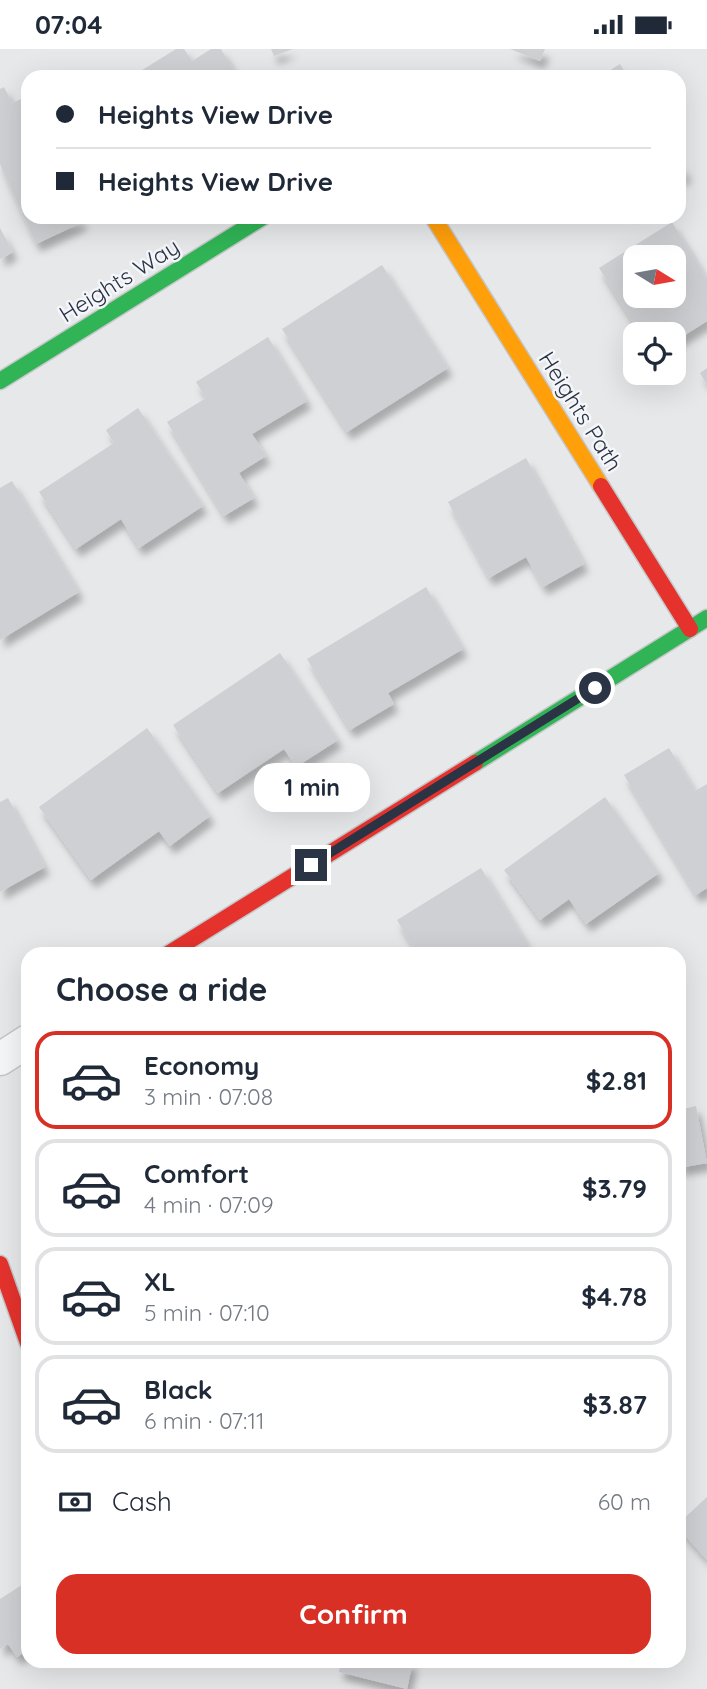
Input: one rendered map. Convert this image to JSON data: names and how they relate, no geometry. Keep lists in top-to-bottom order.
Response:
{
  "streets": {
    "street": ["Heights Way", "Heights Path"]
  },
  "north": "right",
  "page": {
    "status": "07:04",
    "banner": ["Heights View Drive", "Heights View Drive"],
    "bubble": "1 min",
    "heading": "Choose a ride",
    "list": [
      {
        "name": "Economy",
        "note": "3 min · 07:08",
        "value": "$2.81"
      },
      {
        "name": "Comfort",
        "note": "4 min · 07:09",
        "value": "$3.79"
      },
      {
        "name": "XL",
        "note": "5 min · 07:10",
        "value": "$4.78"
      },
      {
        "name": "Black",
        "note": "6 min · 07:11",
        "value": "$3.87"
      }
    ],
    "pay": ["Cash", "60 m"],
    "buttons": "Confirm"
  }
}
